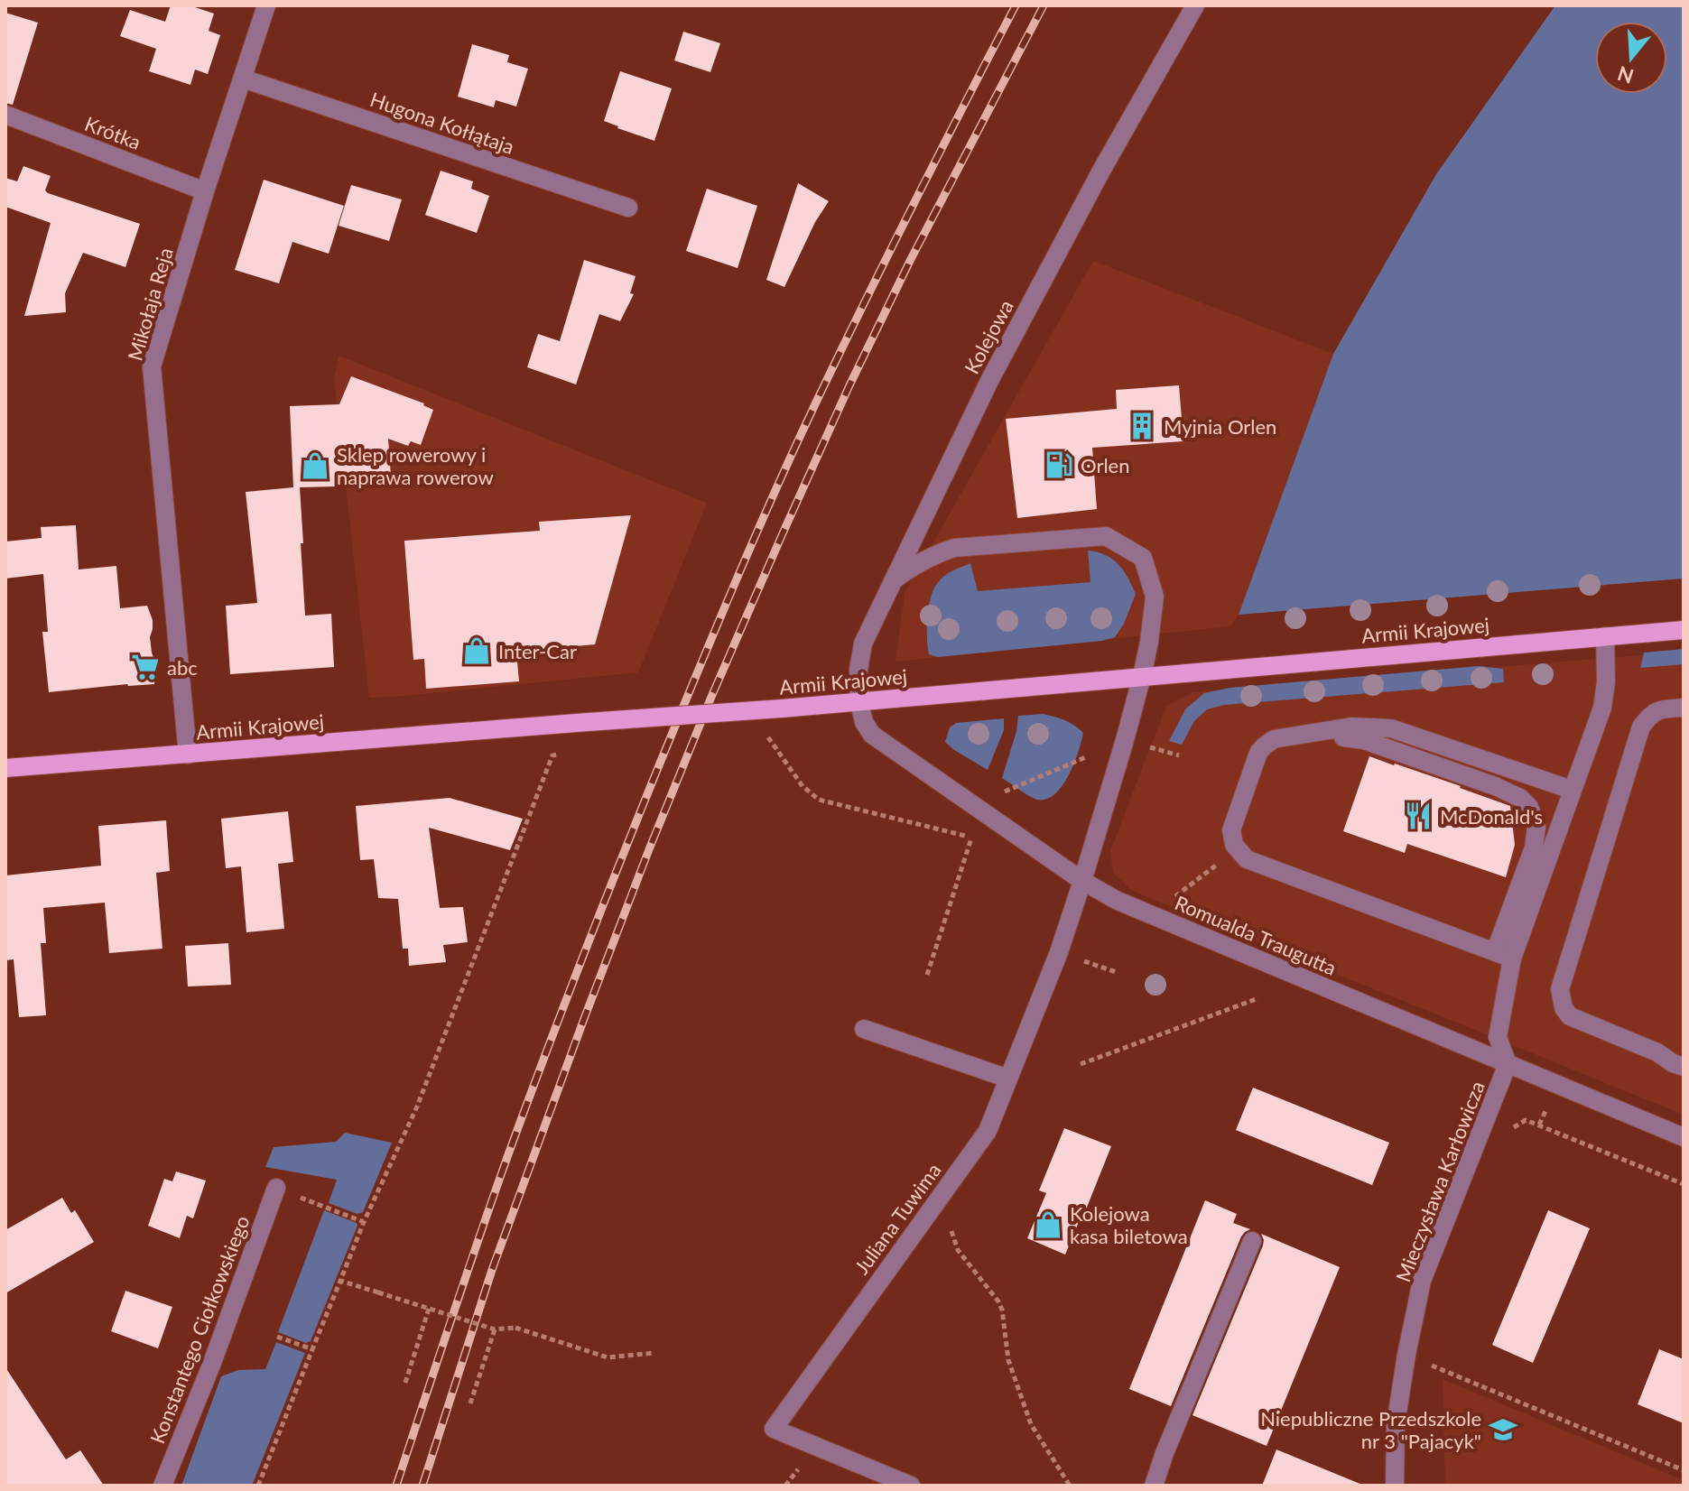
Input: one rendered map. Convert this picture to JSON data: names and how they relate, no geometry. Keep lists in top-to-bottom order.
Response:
{
  "streets": {
    "main road": ["Armii Krajowej"],
    "street": [
      "Hugona Kołłątaja",
      "Krótka",
      "Mikołaja Reja",
      "Kolejowa",
      "Romualda Traugutta",
      "Mieczysława Karłowicza",
      "Juliana Tuwima",
      "Konstantego Ciołkowskiego"
    ]
  },
  "crossings": [
    ["Hugona Kołłątaja", "Mikołaja Reja"],
    ["Krótka", "Mikołaja Reja"],
    ["Mikołaja Reja", "Armii Krajowej"],
    ["Kolejowa", "Armii Krajowej"],
    ["Kolejowa", "Romualda Traugutta"],
    ["Kolejowa", "Juliana Tuwima"],
    ["Armii Krajowej", "Romualda Traugutta"],
    ["Armii Krajowej", "Juliana Tuwima"],
    ["Romualda Traugutta", "Mieczysława Karłowicza"],
    ["Romualda Traugutta", "Juliana Tuwima"]
  ],
  "places": {
    "building": ["Myjnia Orlen"],
    "fuel station": ["Orlen"],
    "shop": ["Sklep rowerowy i naprawa rowerow", "Inter-Car", "Kolejowa kasa biletowa"],
    "supermarket": ["abc"],
    "restaurant": ["McDonald's"],
    "school or university": ["Niepubliczne Przedszkole nr 3 \"Pajacyk\""]
  },
  "north": "bottom"
}
